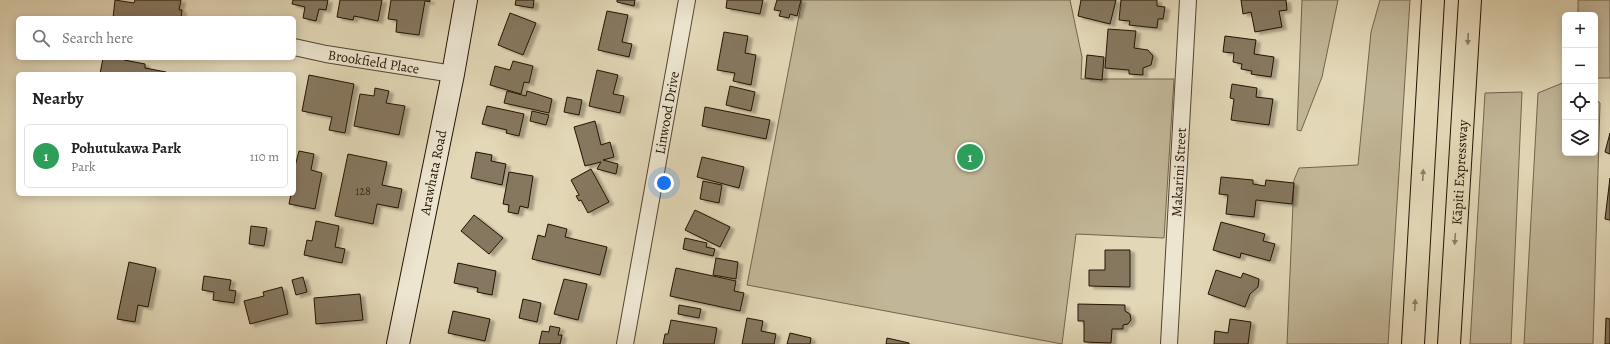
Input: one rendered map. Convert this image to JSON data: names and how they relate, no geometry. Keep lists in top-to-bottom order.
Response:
{
  "streets": {
    "highway": ["Kāpiti Expressway"],
    "main road": ["Arawhata Road"],
    "street": ["Brookfield Place", "Linwood Drive", "Makarini Street"]
  },
  "crossings": [
    ["Brookfield Place", "Arawhata Road"]
  ],
  "house_numbers": ["128"],
  "page": {
    "map_buttons": ["+", "−"],
    "search": "Search here",
    "heading": "Nearby",
    "list": [
      {
        "mark": "1",
        "name": "Pohutukawa Park",
        "note": "Park",
        "value": "110 m"
      }
    ],
    "pins": "1"
  }
}
